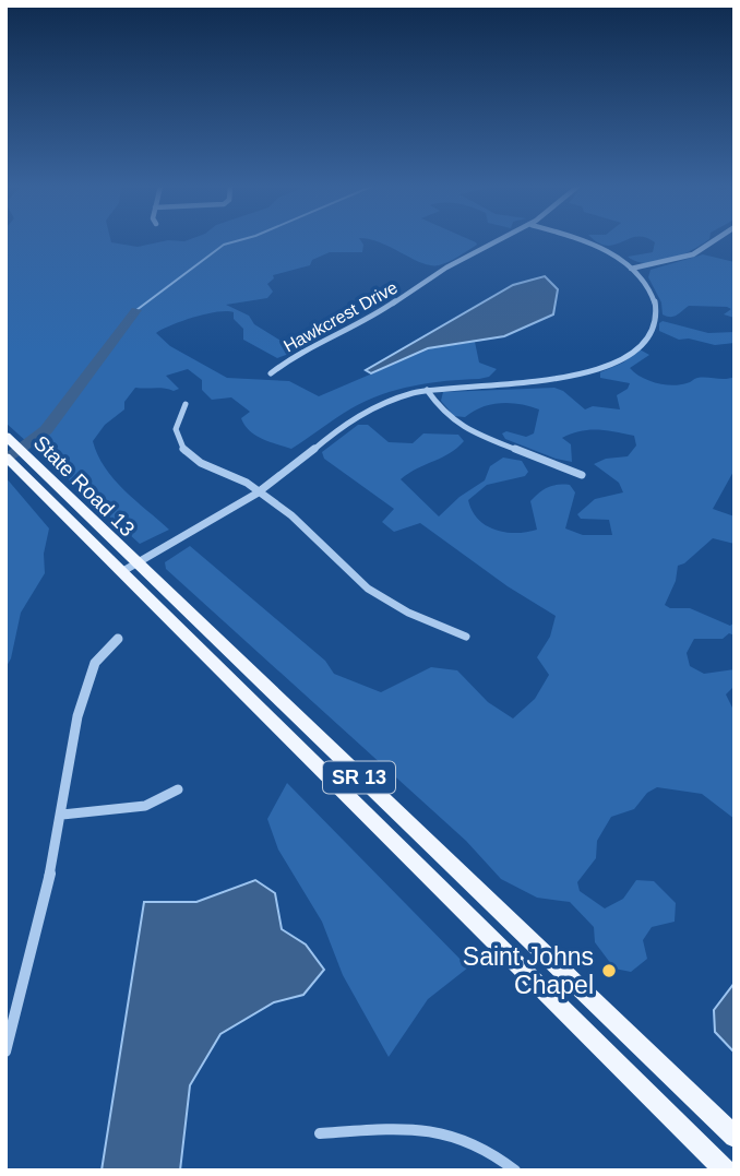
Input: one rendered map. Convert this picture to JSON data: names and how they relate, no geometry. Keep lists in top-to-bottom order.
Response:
{
  "streets": {
    "main road": ["State Road 13", "SR 13"],
    "street": ["Hawkcrest Drive"]
  },
  "crossings": [
    ["State Road 13", "SR 13"]
  ],
  "places": ["Saint Johns Chapel"]
}
